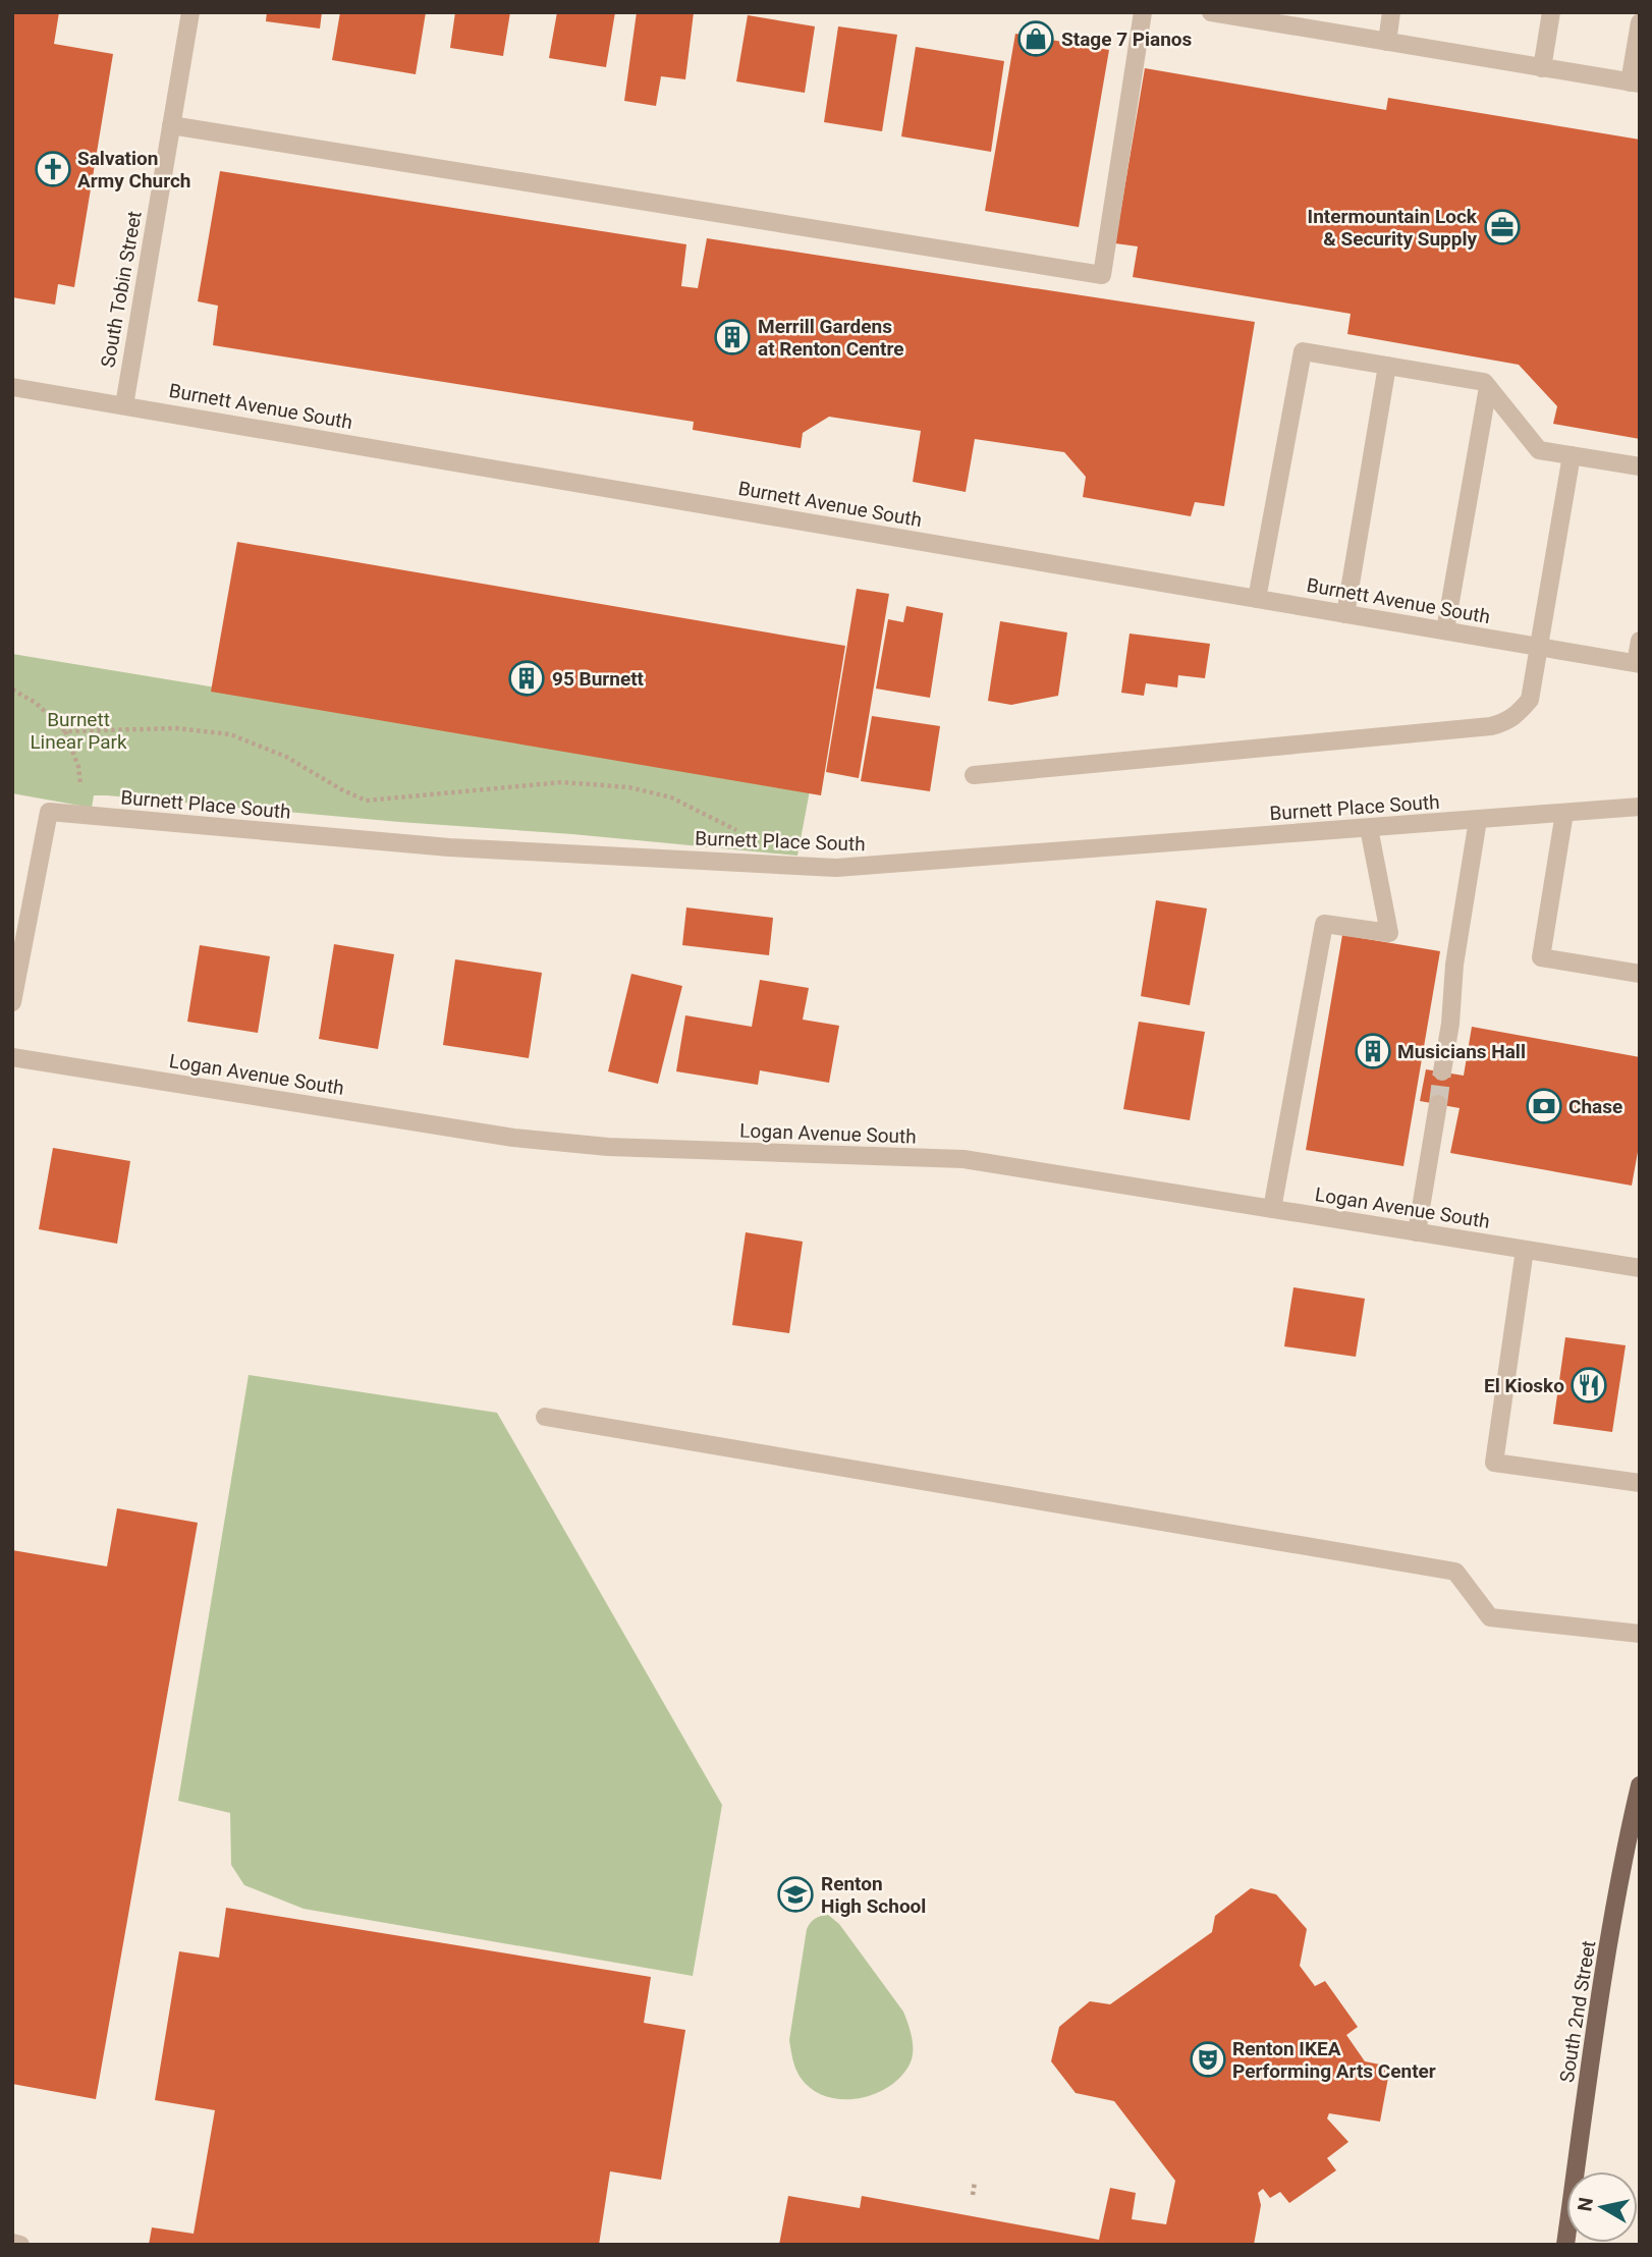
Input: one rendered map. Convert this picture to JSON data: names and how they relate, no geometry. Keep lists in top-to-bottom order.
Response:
{
  "streets": {
    "main road": ["South 2nd Street"],
    "street": [
      "South Tobin Street",
      "Burnett Avenue South",
      "Burnett Place South",
      "Logan Avenue South"
    ]
  },
  "crossings": [
    ["South Tobin Street", "Burnett Avenue South"]
  ],
  "parks": ["Burnett Linear Park"],
  "places": {
    "shop": ["Stage 7 Pianos"],
    "church": ["Salvation Army Church"],
    "office": ["Intermountain Lock & Security Supply"],
    "building": ["Merrill Gardens at Renton Centre", "95 Burnett", "Musicians Hall"],
    "bank": ["Chase"],
    "restaurant": ["El Kiosko"],
    "school or university": ["Renton High School"],
    "theatre": ["Renton IKEA Performing Arts Center"]
  },
  "north": "left"
}
